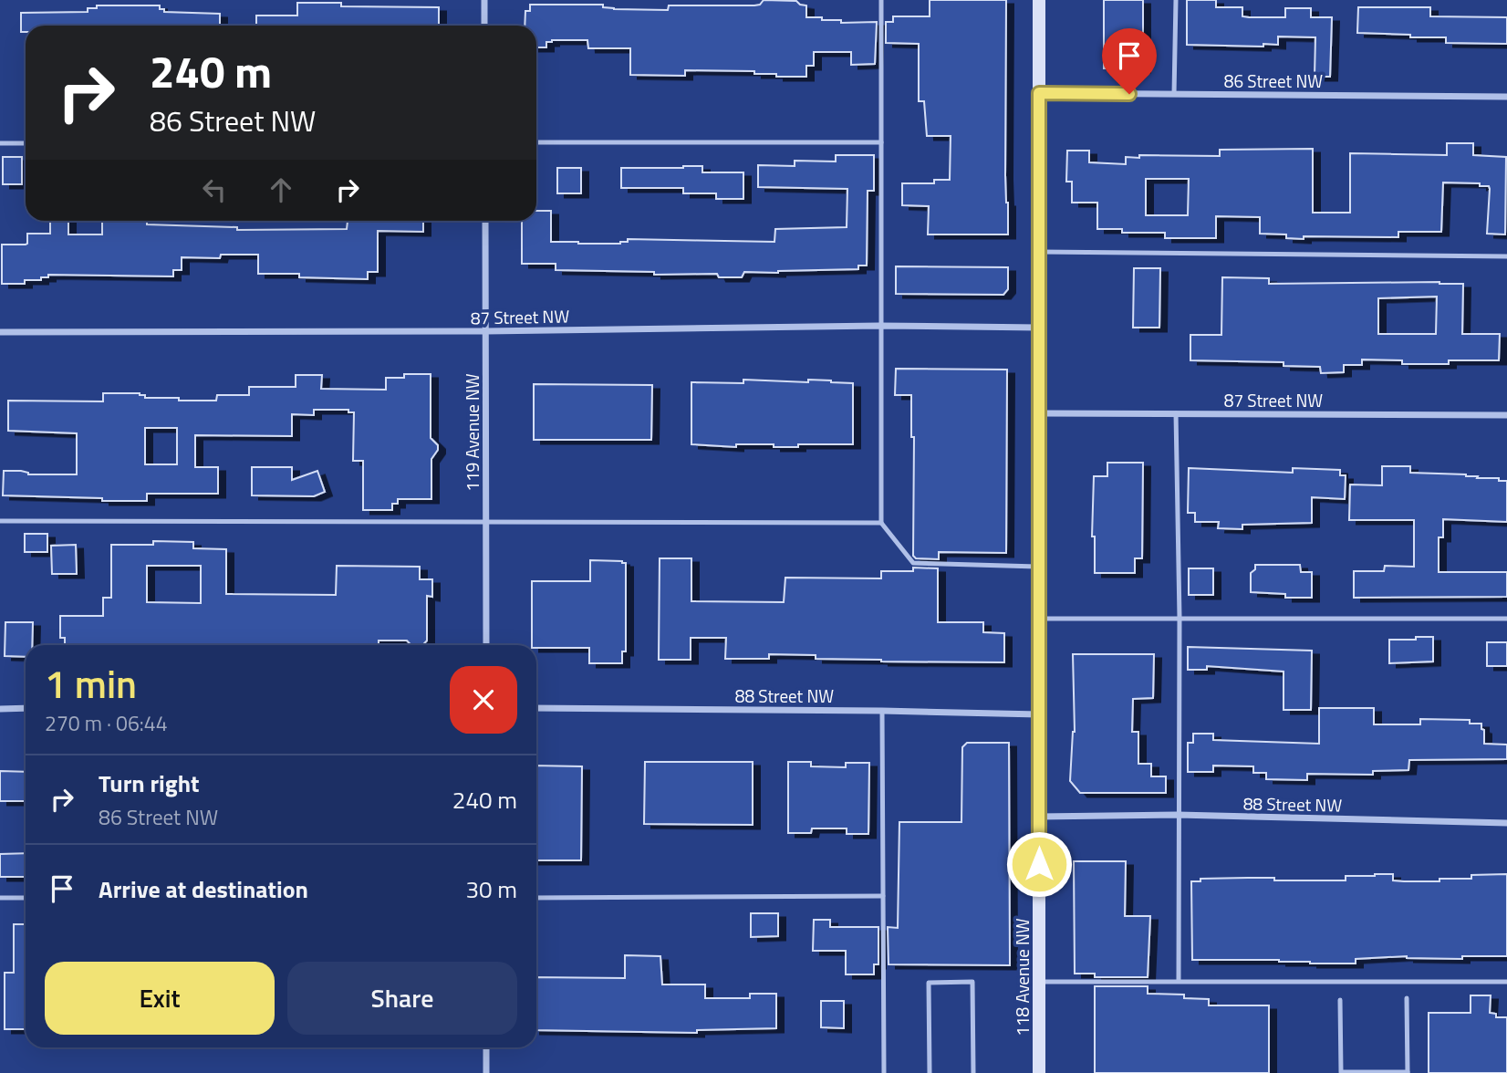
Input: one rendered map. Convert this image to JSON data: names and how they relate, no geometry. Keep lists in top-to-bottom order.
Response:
{
  "streets": {
    "main road": ["118 Avenue NW"],
    "street": [
      "86 Street NW",
      "87 Street NW",
      "119 Avenue NW",
      "88 Street NW"
    ]
  },
  "crossings": [
    ["86 Street NW", "118 Avenue NW"],
    ["87 Street NW", "119 Avenue NW"],
    ["87 Street NW", "118 Avenue NW"],
    ["88 Street NW", "118 Avenue NW"]
  ],
  "page": {
    "turn": ["240 m", "86 Street NW"],
    "heading": ["1 min", "270 m · 06:44"],
    "list": [
      {
        "name": "Turn right",
        "note": "86 Street NW",
        "value": "240 m"
      },
      {
        "name": "Arrive at destination",
        "value": "30 m"
      }
    ],
    "buttons": ["Exit", "Share"]
  }
}
